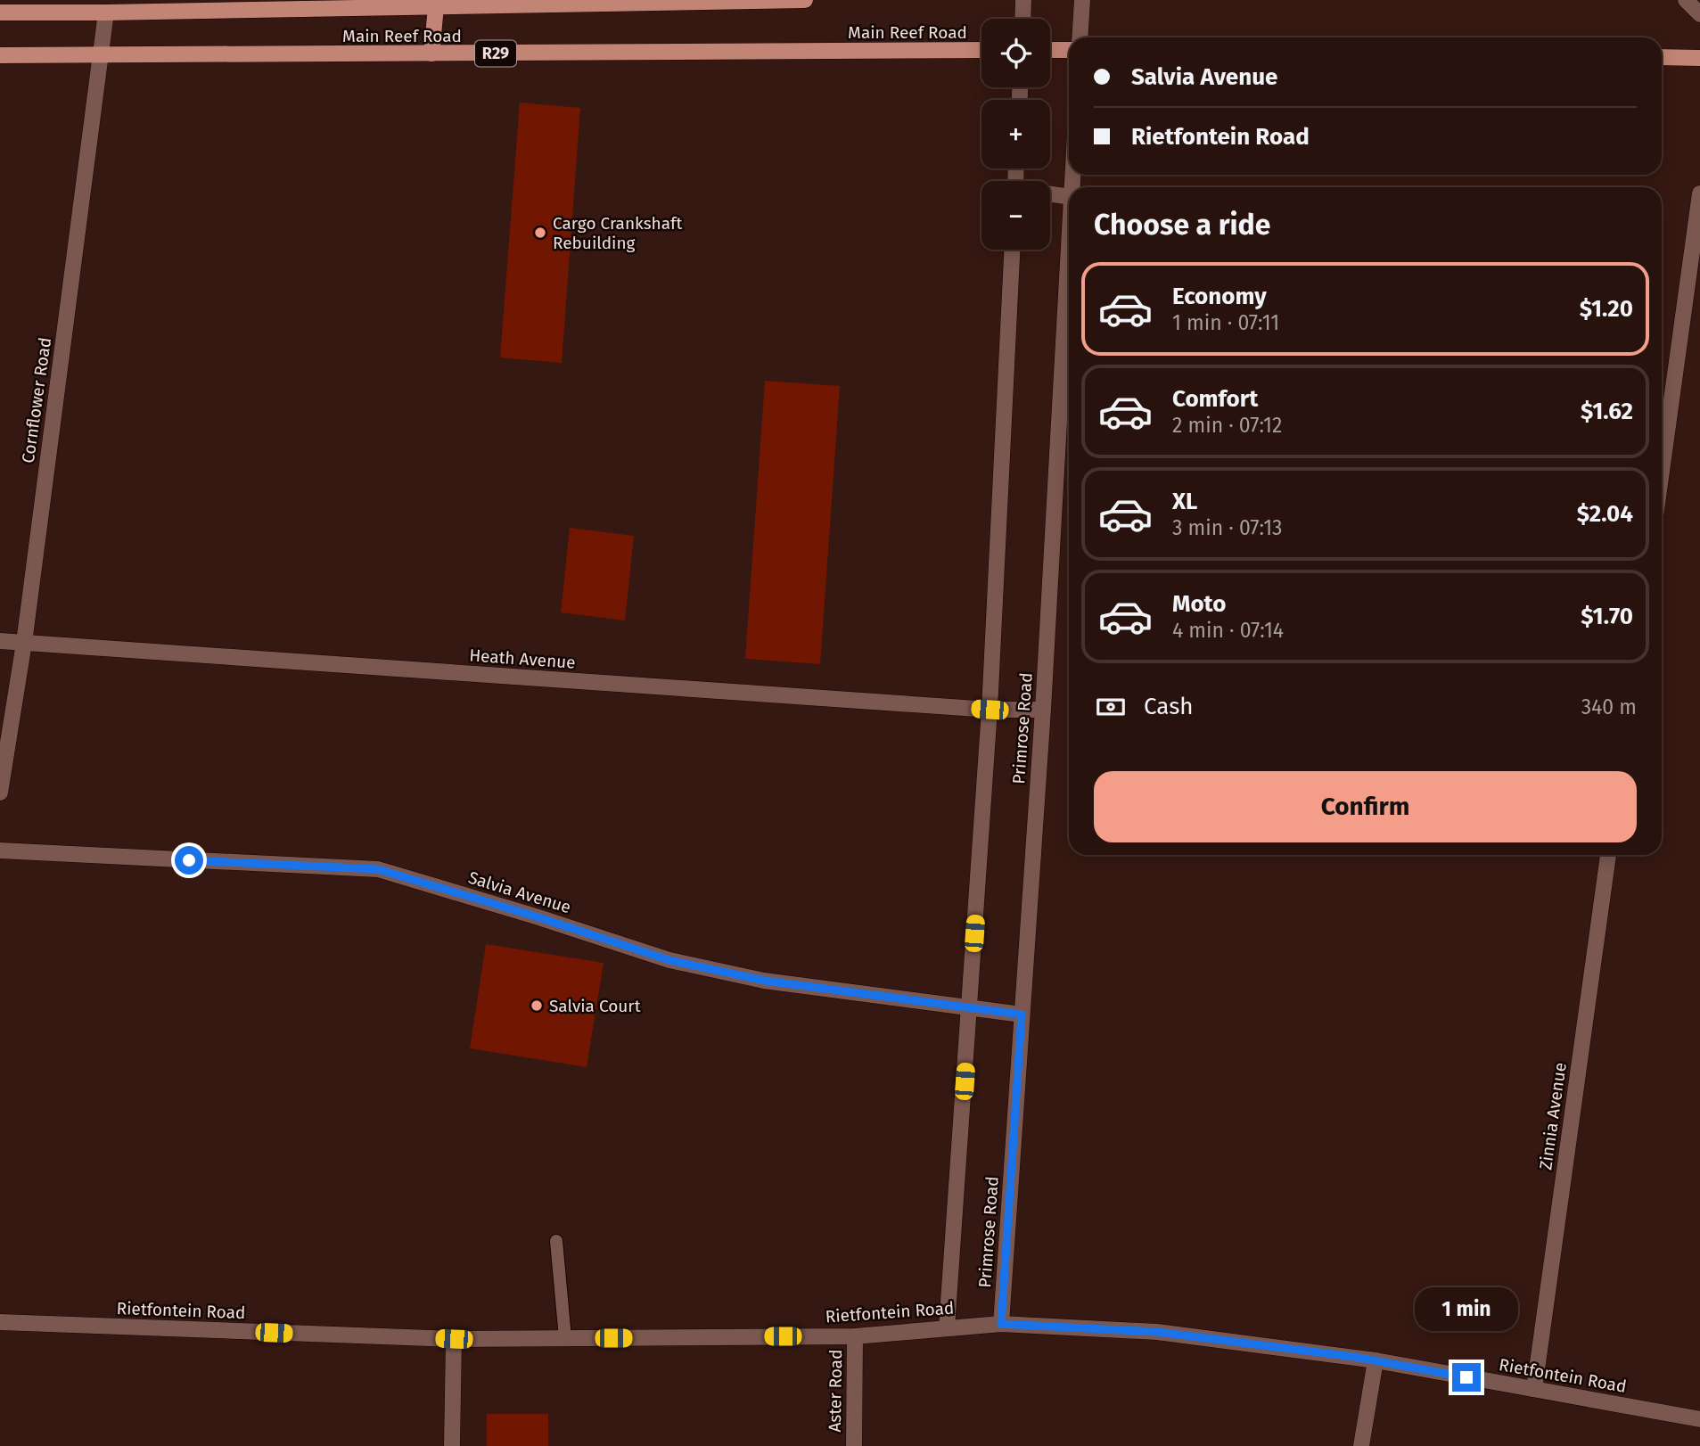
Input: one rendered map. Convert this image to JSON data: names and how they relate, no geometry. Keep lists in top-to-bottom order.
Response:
{
  "streets": {
    "main road": ["Main Reef Road", "R29"],
    "street": [
      "Cornflower Road",
      "Heath Avenue",
      "Primrose Road",
      "Salvia Avenue",
      "Zinnia Avenue",
      "Rietfontein Road",
      "Aster Road"
    ]
  },
  "crossings": [
    ["Main Reef Road", "Cornflower Road"],
    ["Cornflower Road", "Heath Avenue"],
    ["Heath Avenue", "Primrose Road"],
    ["Primrose Road", "Salvia Avenue"],
    ["Primrose Road", "Rietfontein Road"],
    ["Zinnia Avenue", "Rietfontein Road"],
    ["Rietfontein Road", "Aster Road"]
  ],
  "places": ["Cargo Crankshaft Rebuilding", "Salvia Court"],
  "page": {
    "map_buttons": ["+", "−"],
    "banner": ["Salvia Avenue", "Rietfontein Road"],
    "heading": "Choose a ride",
    "list": [
      {
        "name": "Economy",
        "note": "1 min · 07:11",
        "value": "$1.20"
      },
      {
        "name": "Comfort",
        "note": "2 min · 07:12",
        "value": "$1.62"
      },
      {
        "name": "XL",
        "note": "3 min · 07:13",
        "value": "$2.04"
      },
      {
        "name": "Moto",
        "note": "4 min · 07:14",
        "value": "$1.70"
      }
    ],
    "pay": ["Cash", "340 m"],
    "buttons": "Confirm",
    "bubble": "1 min"
  }
}
